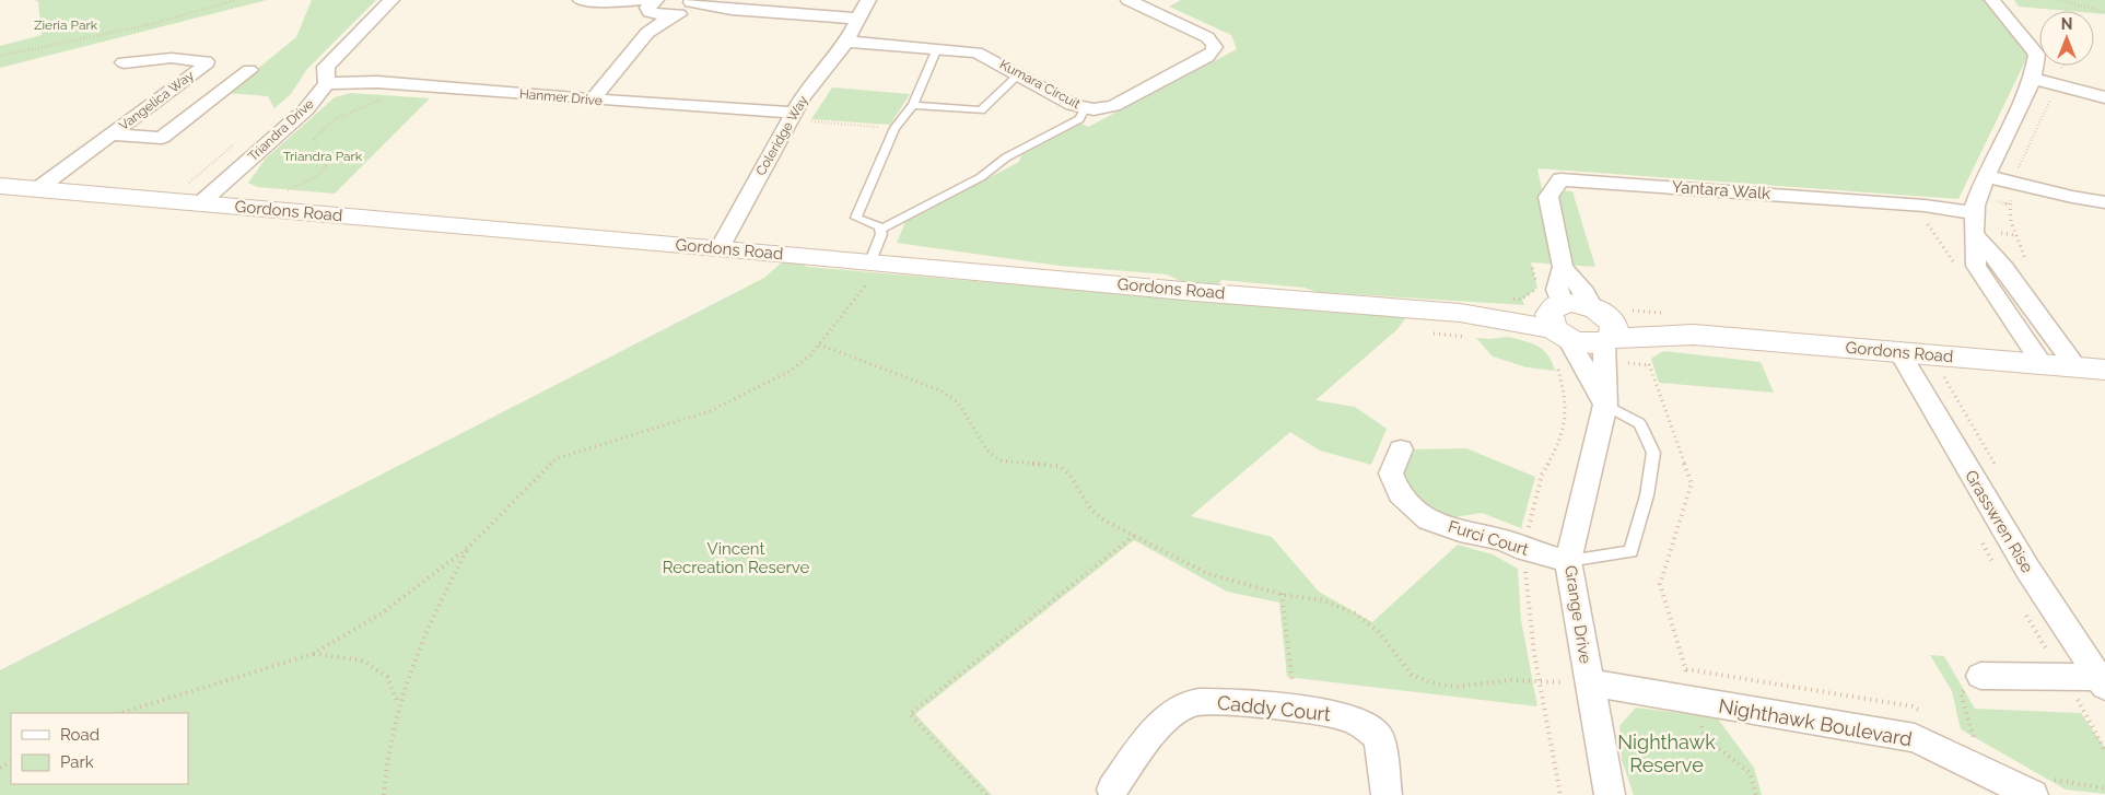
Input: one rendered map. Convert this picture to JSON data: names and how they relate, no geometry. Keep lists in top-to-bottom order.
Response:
{
  "streets": {
    "street": [
      "Kumara Circuit",
      "Hanmer Drive",
      "Vangelica Way",
      "Triandra Drive",
      "Coleridge Way",
      "Yantara Walk",
      "Gordons Road",
      "Grasswren Rise",
      "Furci Court",
      "Grange Drive",
      "Caddy Court",
      "Nighthawk Boulevard"
    ]
  },
  "crossings": [
    ["Kumara Circuit", "Coleridge Way"],
    ["Hanmer Drive", "Triandra Drive"],
    ["Hanmer Drive", "Coleridge Way"],
    ["Vangelica Way", "Gordons Road"],
    ["Triandra Drive", "Gordons Road"],
    ["Coleridge Way", "Gordons Road"],
    ["Yantara Walk", "Gordons Road"],
    ["Yantara Walk", "Grange Drive"],
    ["Gordons Road", "Grasswren Rise"],
    ["Gordons Road", "Grange Drive"],
    ["Furci Court", "Grange Drive"],
    ["Grange Drive", "Nighthawk Boulevard"]
  ],
  "parks": [
    "Zieria Park",
    "Triandra Park",
    "Vincent Recreation Reserve",
    "Nighthawk Reserve"
  ],
  "legend": ["Road", "Park"],
  "north": "top"
}
